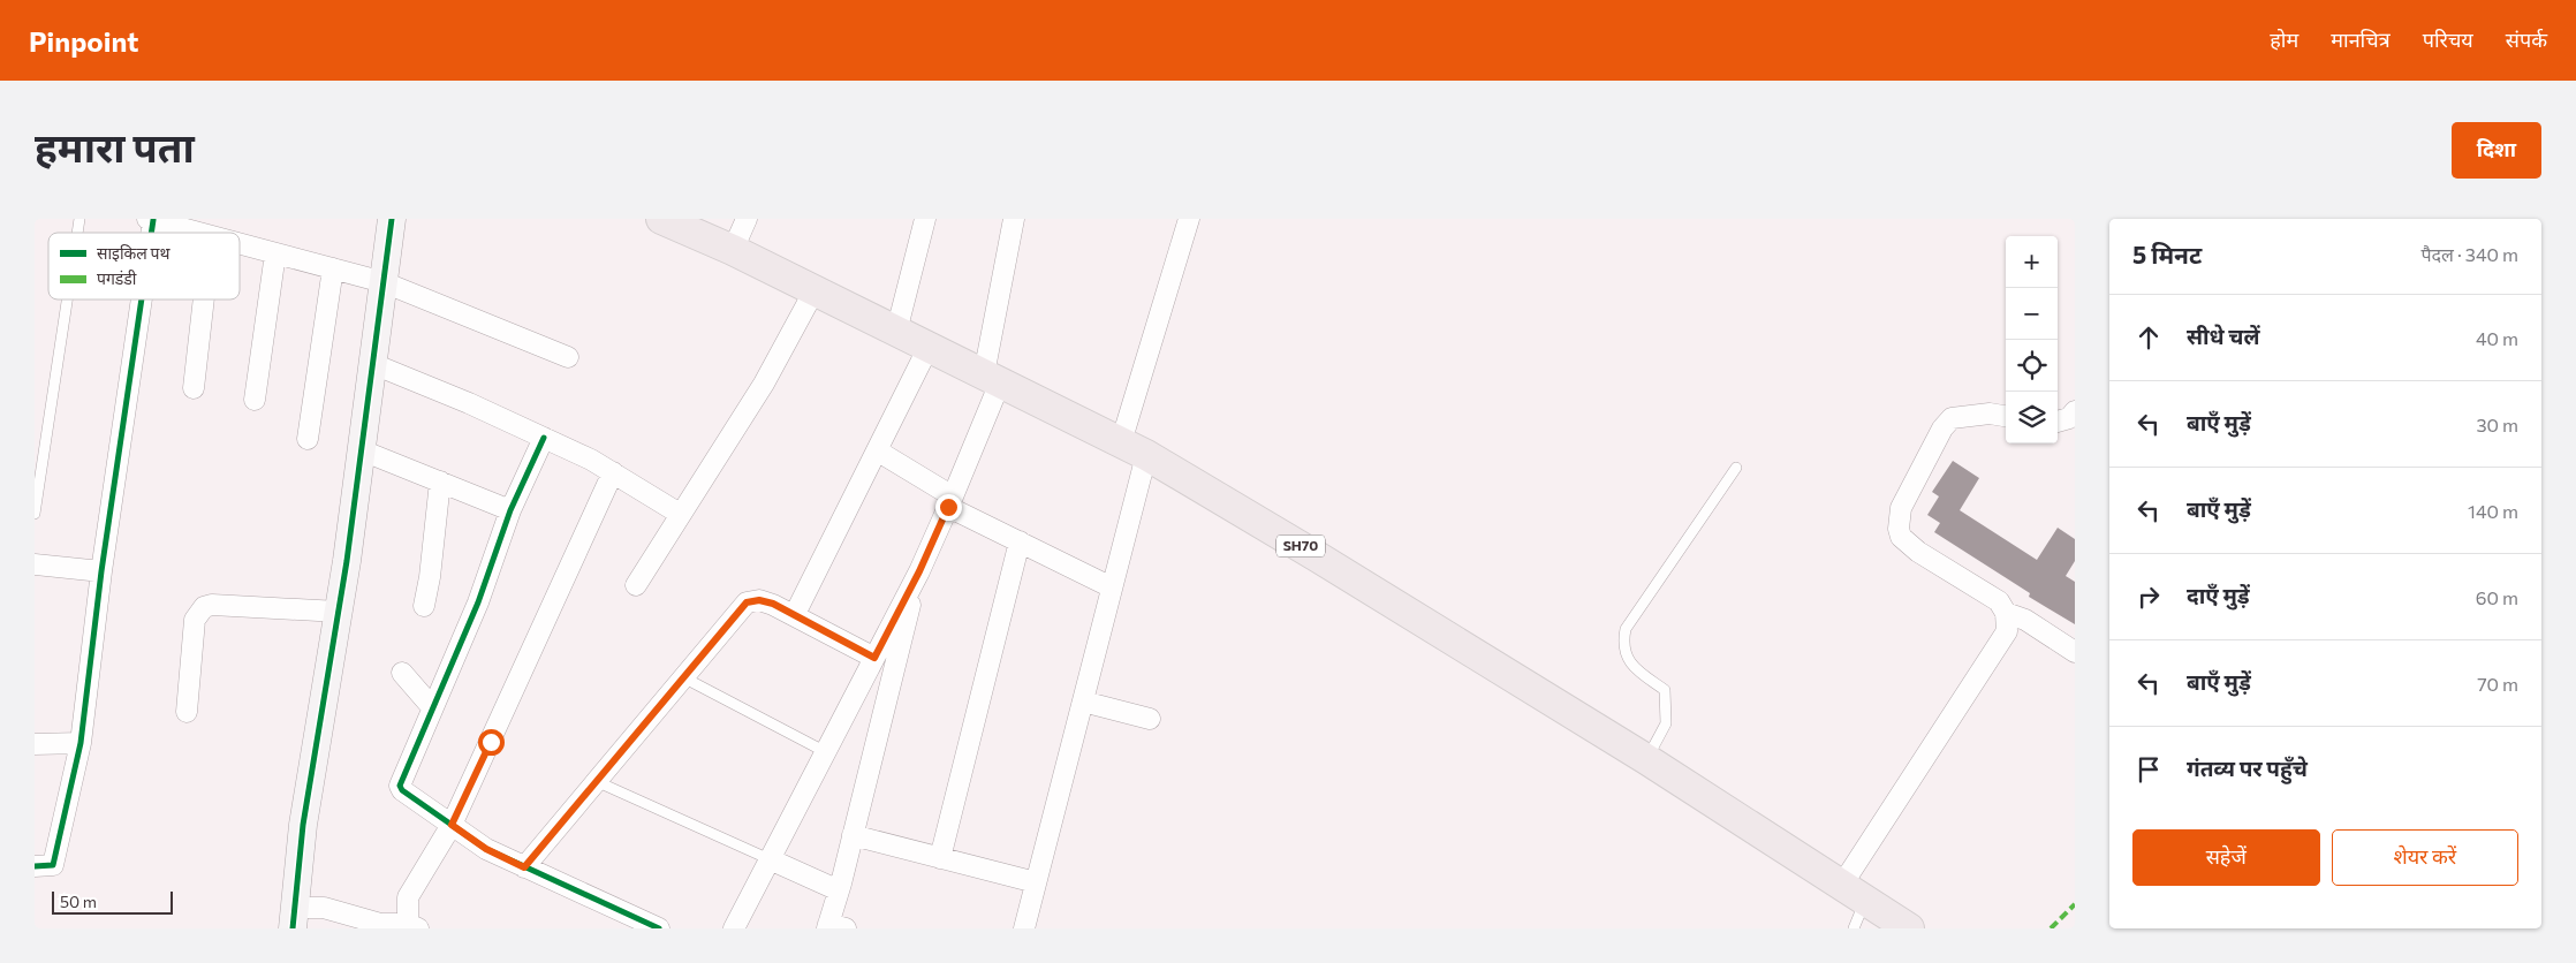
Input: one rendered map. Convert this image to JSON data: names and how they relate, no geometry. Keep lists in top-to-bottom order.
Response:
{
  "streets": {
    "main road": ["SH70"]
  },
  "legend": ["साइकिल पथ", "पगडंडी"],
  "scale_bar": "50 m",
  "page": {
    "header": "Pinpoint",
    "nav": [
      "होम",
      "मानचित्र",
      "परिचय",
      "संपर्क"
    ],
    "title": "हमारा पता",
    "buttons": [
      "दिशा",
      ["सहेजें", "शेयर करें"]
    ],
    "heading": ["5 मिनट", "पैदल · 340 m"],
    "map_buttons": ["+", "−"],
    "list": [
      ["सीधे चलें", "40 m"],
      ["बाएँ मुड़ें", "30 m"],
      ["बाएँ मुड़ें", "140 m"],
      ["दाएँ मुड़ें", "60 m"],
      ["बाएँ मुड़ें", "70 m"],
      "गंतव्य पर पहुँचे"
    ],
    "scale": "50 m"
  }
}
